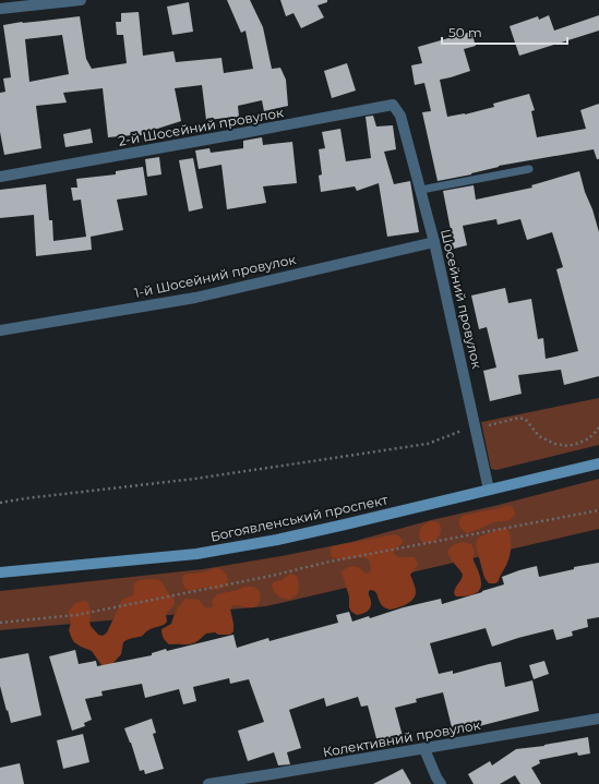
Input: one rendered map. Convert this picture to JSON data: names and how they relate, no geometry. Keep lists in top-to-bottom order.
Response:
{
  "streets": {
    "main road": ["Богоявленський проспект"],
    "street": [
      "2-й Шосейний провулок",
      "1-й Шосейний провулок",
      "Шосейний провулок",
      "Колективний провулок"
    ]
  },
  "crossings": [
    ["2-й Шосейний провулок", "Шосейний провулок"],
    ["1-й Шосейний провулок", "Шосейний провулок"],
    ["Шосейний провулок", "Богоявленський проспект"]
  ],
  "scale_bar": "50 m"
}
